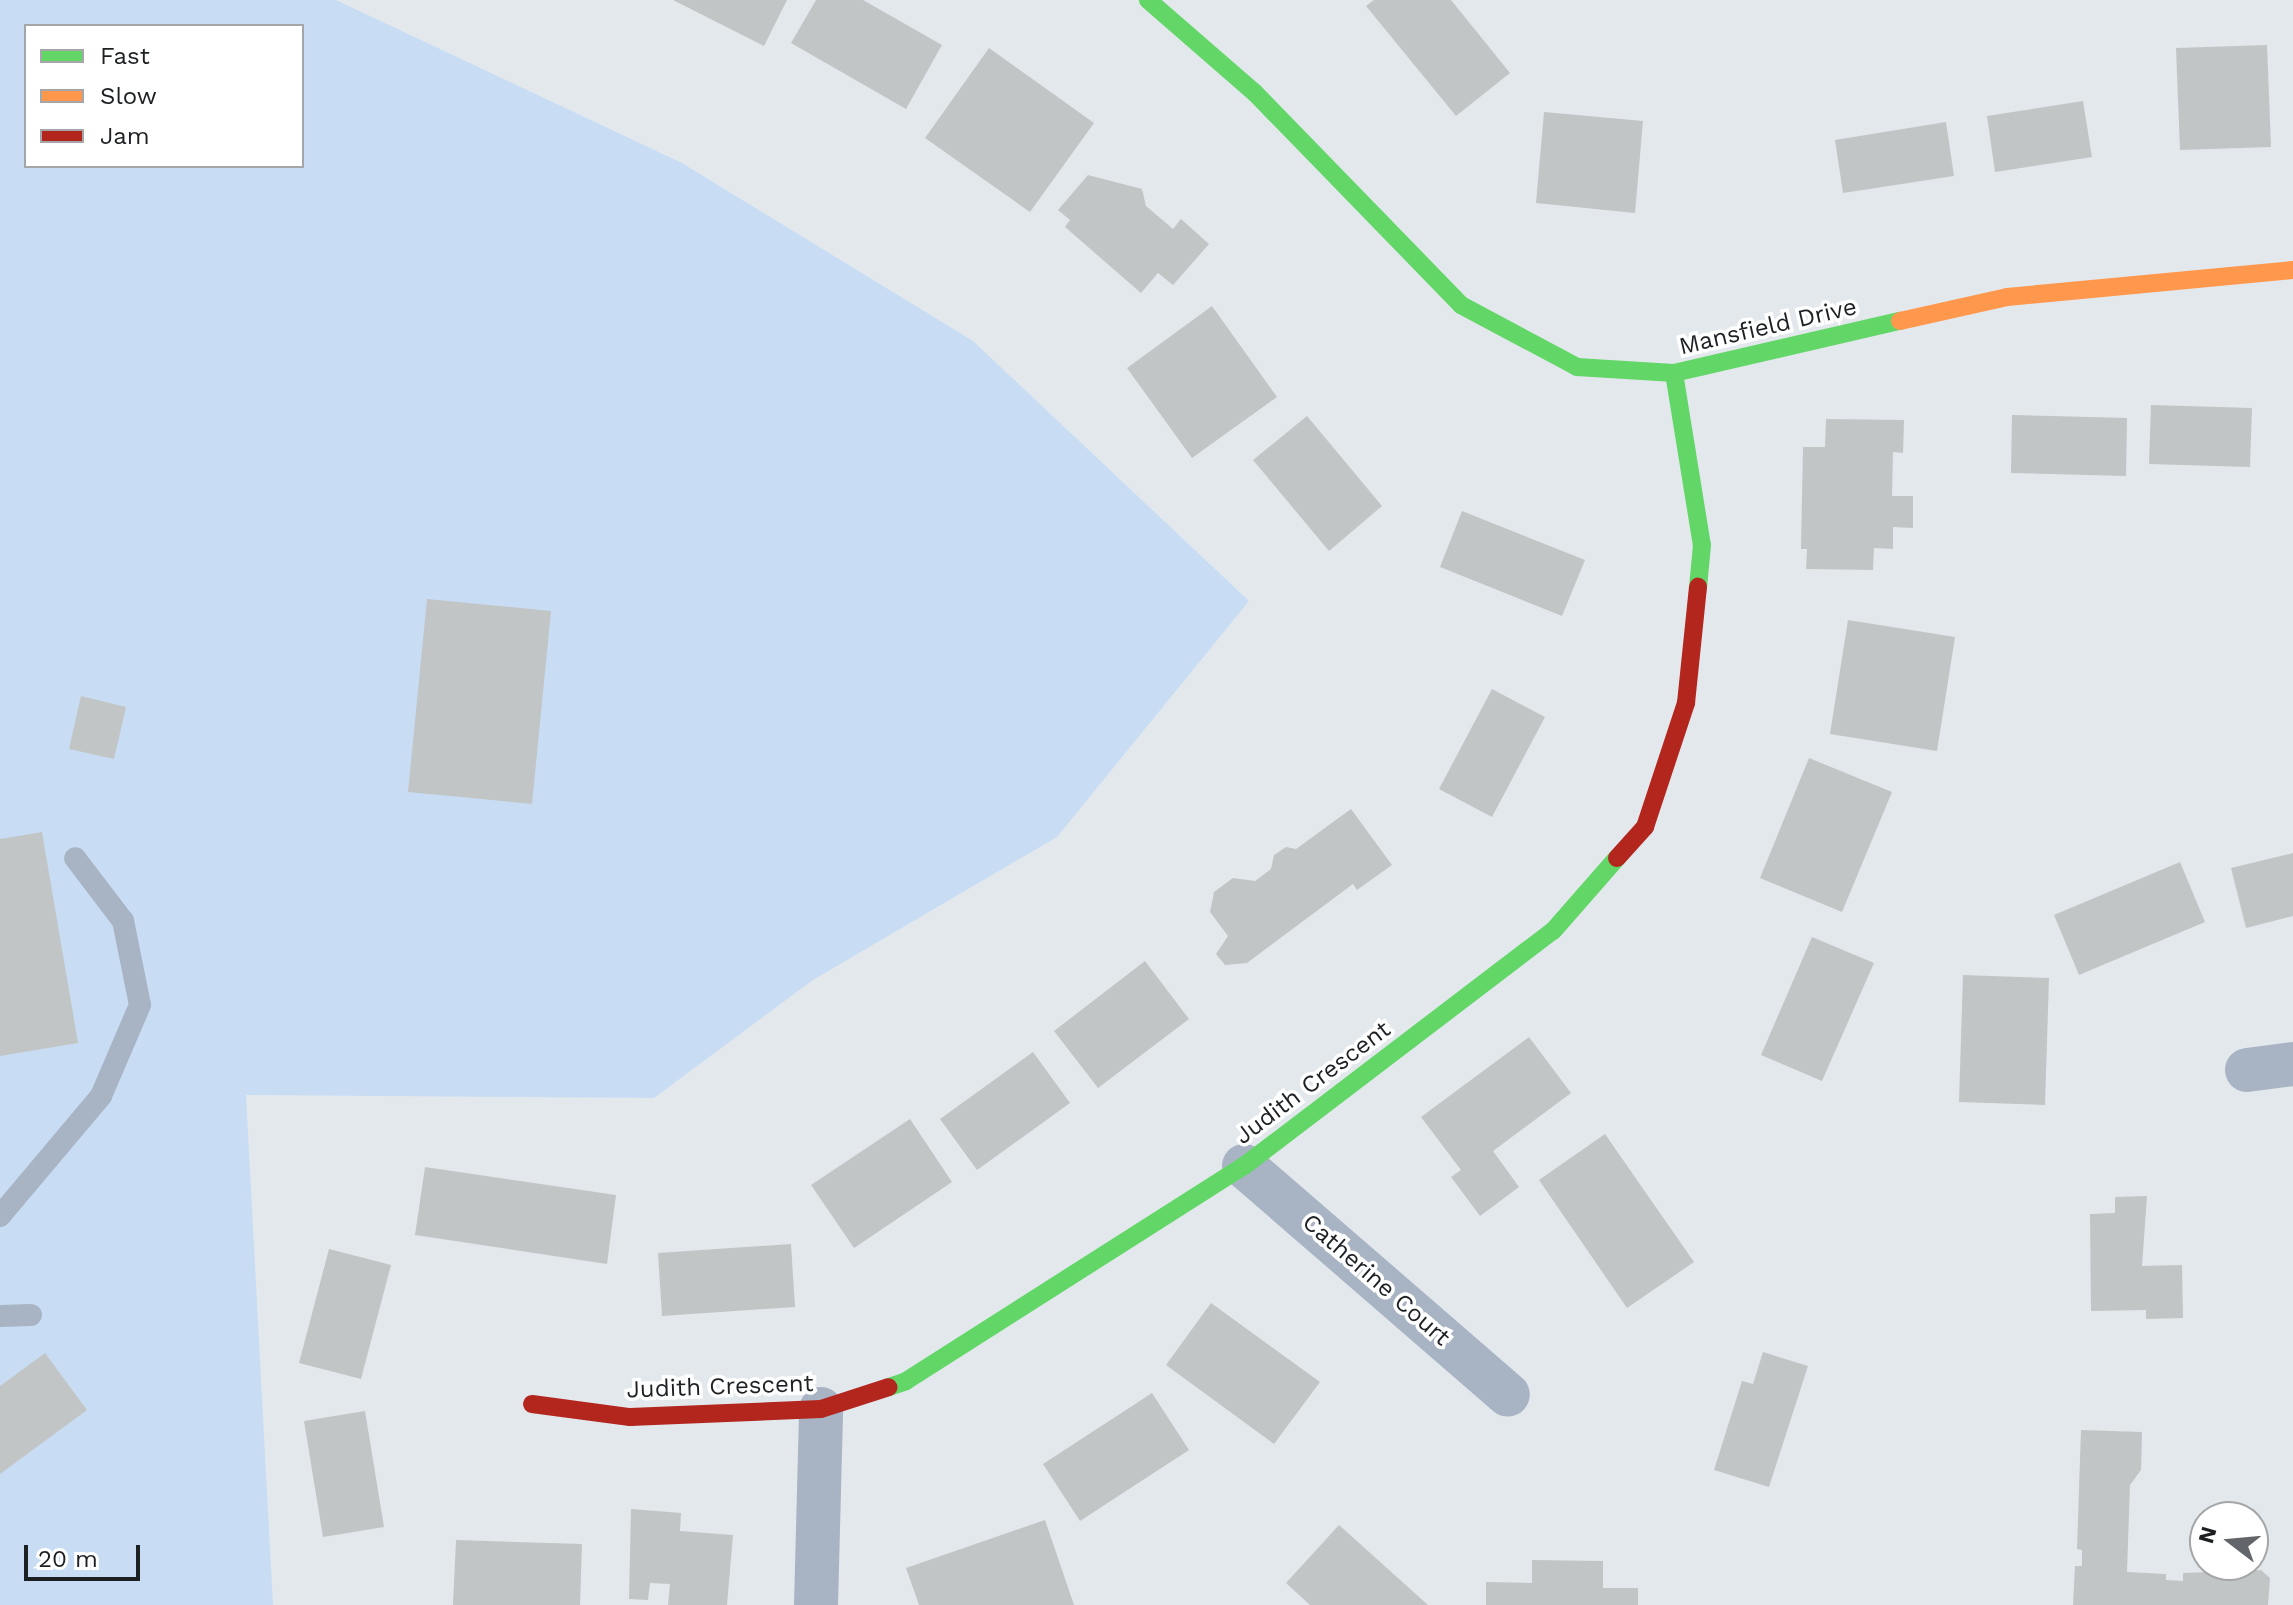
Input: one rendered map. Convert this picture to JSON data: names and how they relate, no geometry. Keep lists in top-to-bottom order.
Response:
{
  "streets": {
    "street": ["Mansfield Drive", "Judith Crescent", "Catherine Court"]
  },
  "crossings": [
    ["Mansfield Drive", "Judith Crescent"],
    ["Judith Crescent", "Catherine Court"]
  ],
  "legend": ["Fast", "Slow", "Jam"],
  "scale_bar": "20 m",
  "north": "left"
}
